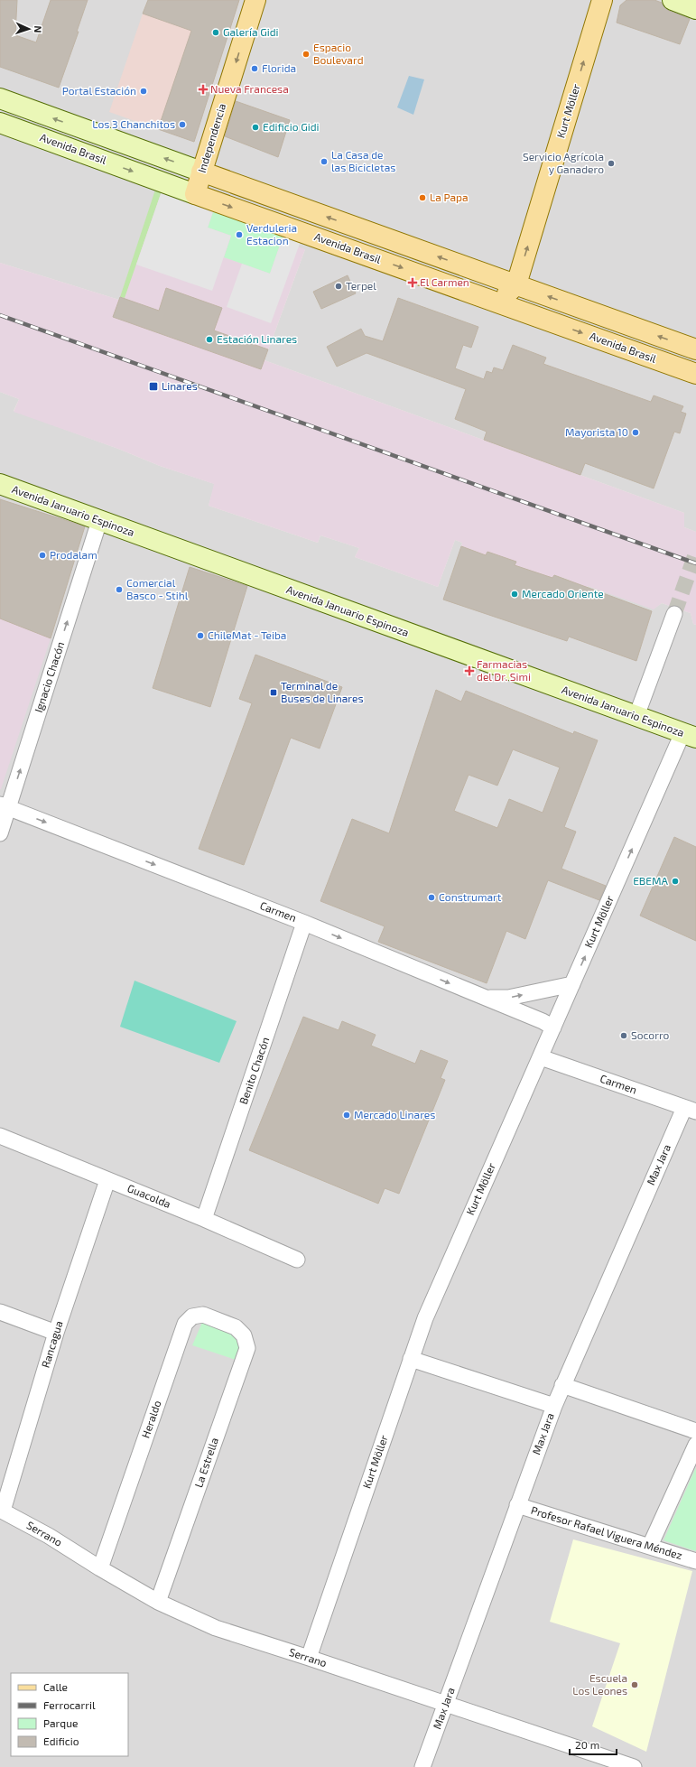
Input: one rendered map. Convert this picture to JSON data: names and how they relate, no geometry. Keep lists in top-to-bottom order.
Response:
{
  "streets": {
    "main road": [
      "Kurt Möller",
      "Independencia",
      "Avenida Brasil",
      "Avenida Januario Espinoza"
    ],
    "street": [
      "Ignacio Chacón",
      "Carmen",
      "Benito Chacón",
      "Max Jara",
      "Guacolda",
      "Rancagua",
      "Heraldo",
      "La Estrella",
      "Profesor Rafael Viguera Méndez",
      "Serrano"
    ]
  },
  "crossings": [
    ["Kurt Möller", "Avenida Brasil"],
    ["Kurt Möller", "Avenida Januario Espinoza"],
    ["Kurt Möller", "Carmen"],
    ["Kurt Möller", "Serrano"],
    ["Independencia", "Avenida Brasil"],
    ["Avenida Januario Espinoza", "Ignacio Chacón"],
    ["Ignacio Chacón", "Carmen"],
    ["Carmen", "Benito Chacón"],
    ["Carmen", "Max Jara"],
    ["Benito Chacón", "Guacolda"],
    ["Max Jara", "Profesor Rafael Viguera Méndez"],
    ["Max Jara", "Serrano"],
    ["Guacolda", "Rancagua"],
    ["Rancagua", "Serrano"],
    ["Heraldo", "La Estrella"],
    ["Heraldo", "Serrano"],
    ["La Estrella", "Serrano"]
  ],
  "one_way": [
    "Kurt Möller",
    "Independencia",
    "Ignacio Chacón",
    "Carmen"
  ],
  "places": {
    "other": [
      "Galería Gidi",
      "Espacio Boulevard",
      "Florida",
      "Portal Estación",
      "Los 3 Chanchitos",
      "Edificio Gidi",
      "La Casa de las Bicicletas",
      "Servicio Agrícola y Ganadero",
      "La Papa",
      "Verduleria Estacion",
      "Terpel",
      "Estación Linares",
      "Mayorista 10",
      "Prodalam",
      "Comercial Basco - Stihl",
      "Mercado Oriente",
      "ChileMat - Teiba",
      "EBEMA",
      "Construmart",
      "Socorro",
      "Mercado Linares",
      "Escuela Los Leones"
    ],
    "health": ["Nueva Francesa", "El Carmen", "Farmacias del Dr. Simi"],
    "transit": ["Linares", "Terminal de Buses de Linares"]
  },
  "legend": [
    "Calle",
    "Ferrocarril",
    "Parque",
    "Edificio"
  ],
  "scale_bar": "20 m",
  "north": "right"
}
